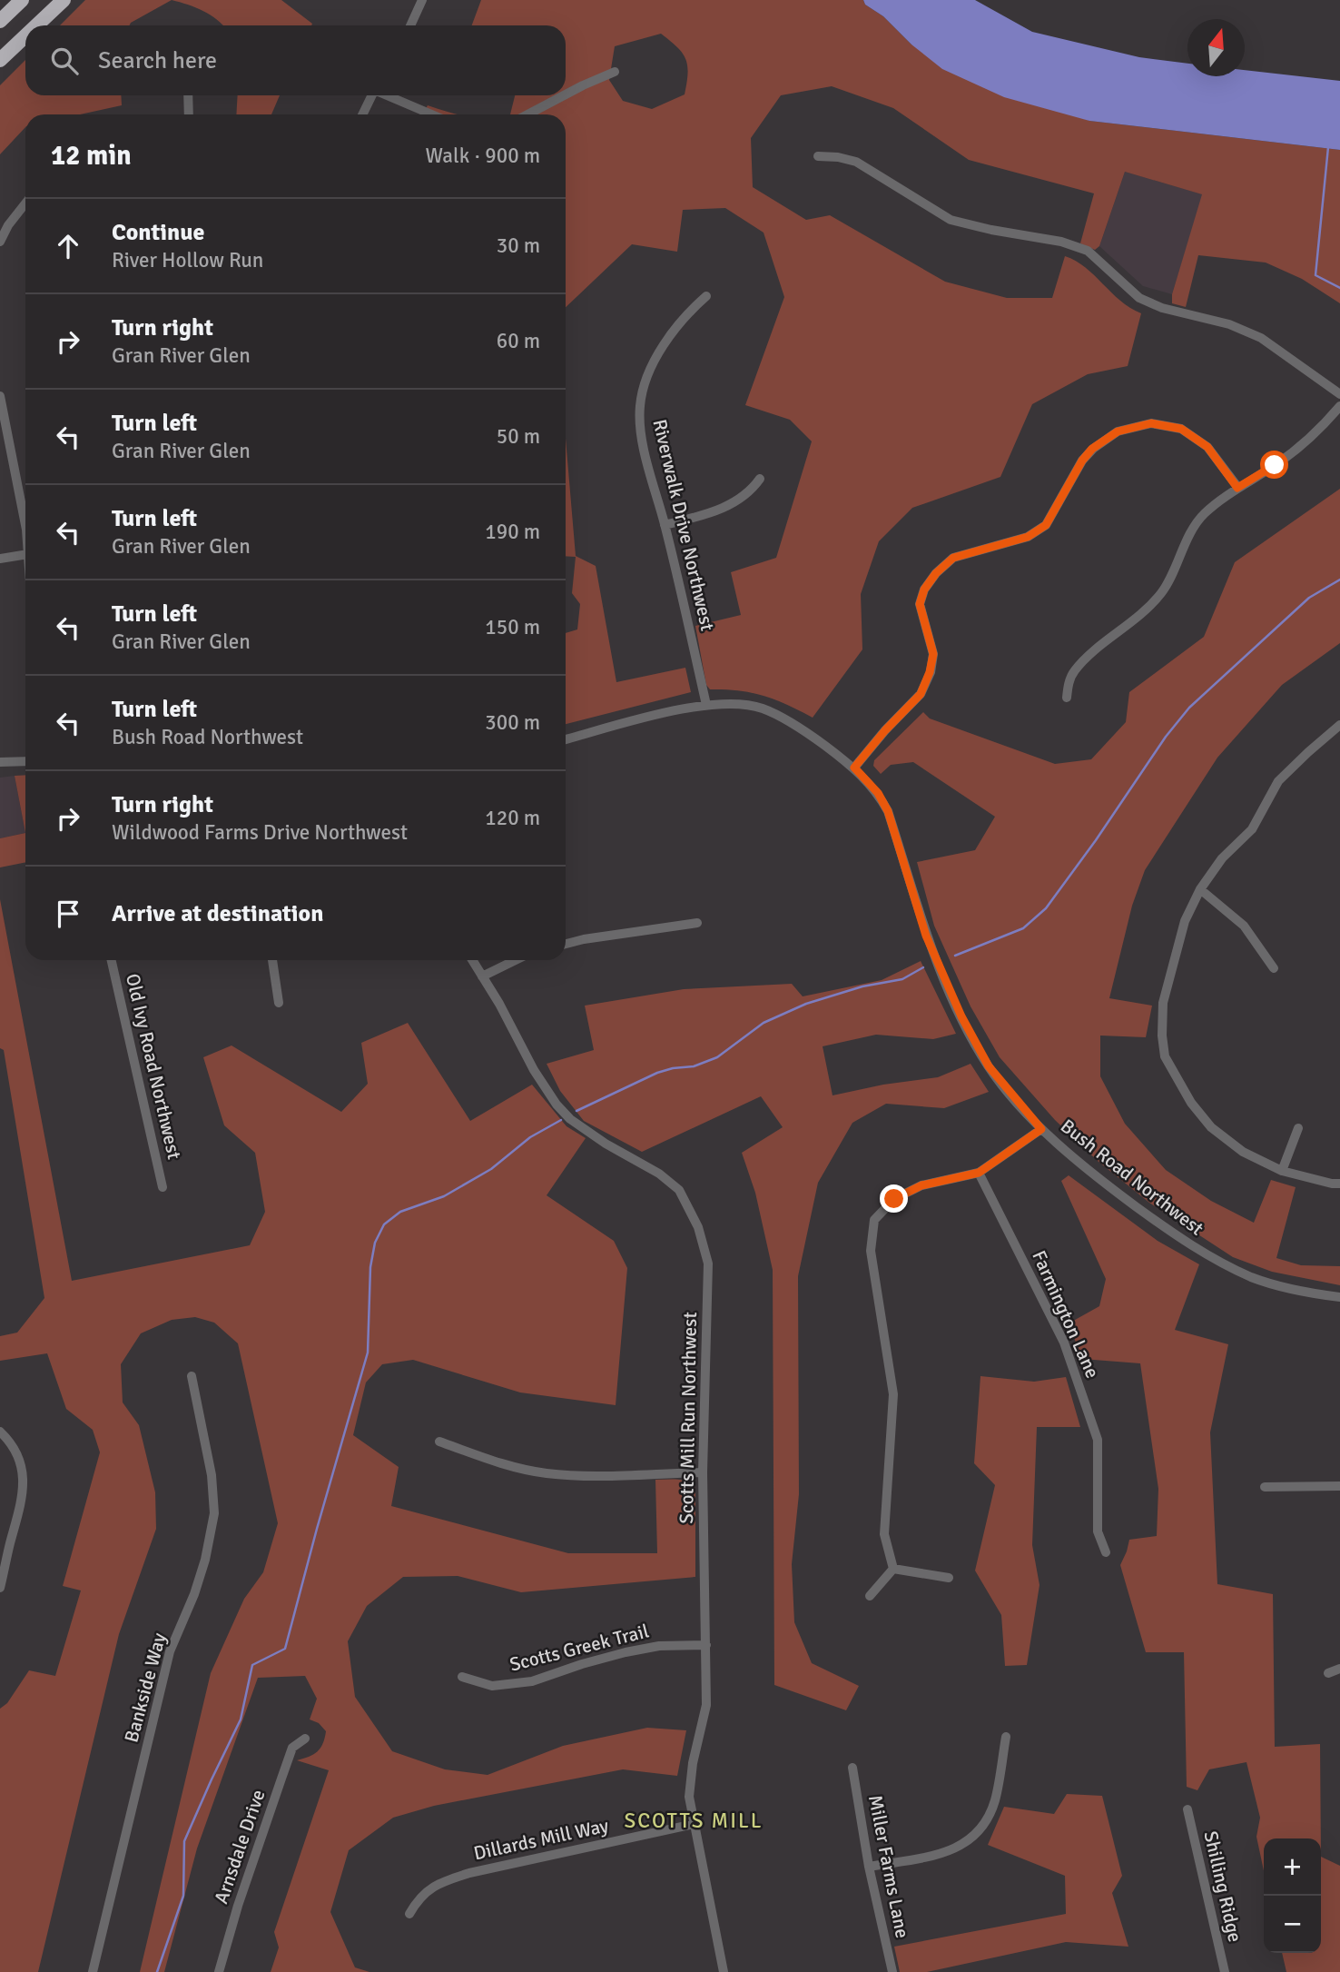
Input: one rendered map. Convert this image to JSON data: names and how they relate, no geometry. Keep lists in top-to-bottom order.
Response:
{
  "streets": {
    "street": [
      "Riverwalk Drive Northwest",
      "Old Ivy Road Northwest",
      "Bush Road Northwest",
      "Farmington Lane",
      "Scotts Mill Run Northwest",
      "Scotts Greek Trail",
      "Bankside Way",
      "Dillards Mill Way",
      "Arnsdale Drive",
      "Miller Farms Lane",
      "Shilling Ridge"
    ]
  },
  "crossings": [
    ["Riverwalk Drive Northwest", "Bush Road Northwest"],
    ["Scotts Mill Run Northwest", "Scotts Greek Trail"],
    ["Scotts Mill Run Northwest", "Dillards Mill Way"]
  ],
  "districts": ["SCOTTS MILL"],
  "north": "top",
  "page": {
    "search": "Search here",
    "heading": ["12 min", "Walk · 900 m"],
    "list": [
      ["Continue", "River Hollow Run", "30 m"],
      ["Turn right", "Gran River Glen", "60 m"],
      ["Turn left", "Gran River Glen", "50 m"],
      ["Turn left", "Gran River Glen", "190 m"],
      ["Turn left", "Gran River Glen", "150 m"],
      ["Turn left", "Bush Road Northwest", "300 m"],
      ["Turn right", "Wildwood Farms Drive Northwest", "120 m"],
      "Arrive at destination"
    ],
    "map_buttons": ["+", "−"]
  }
}
